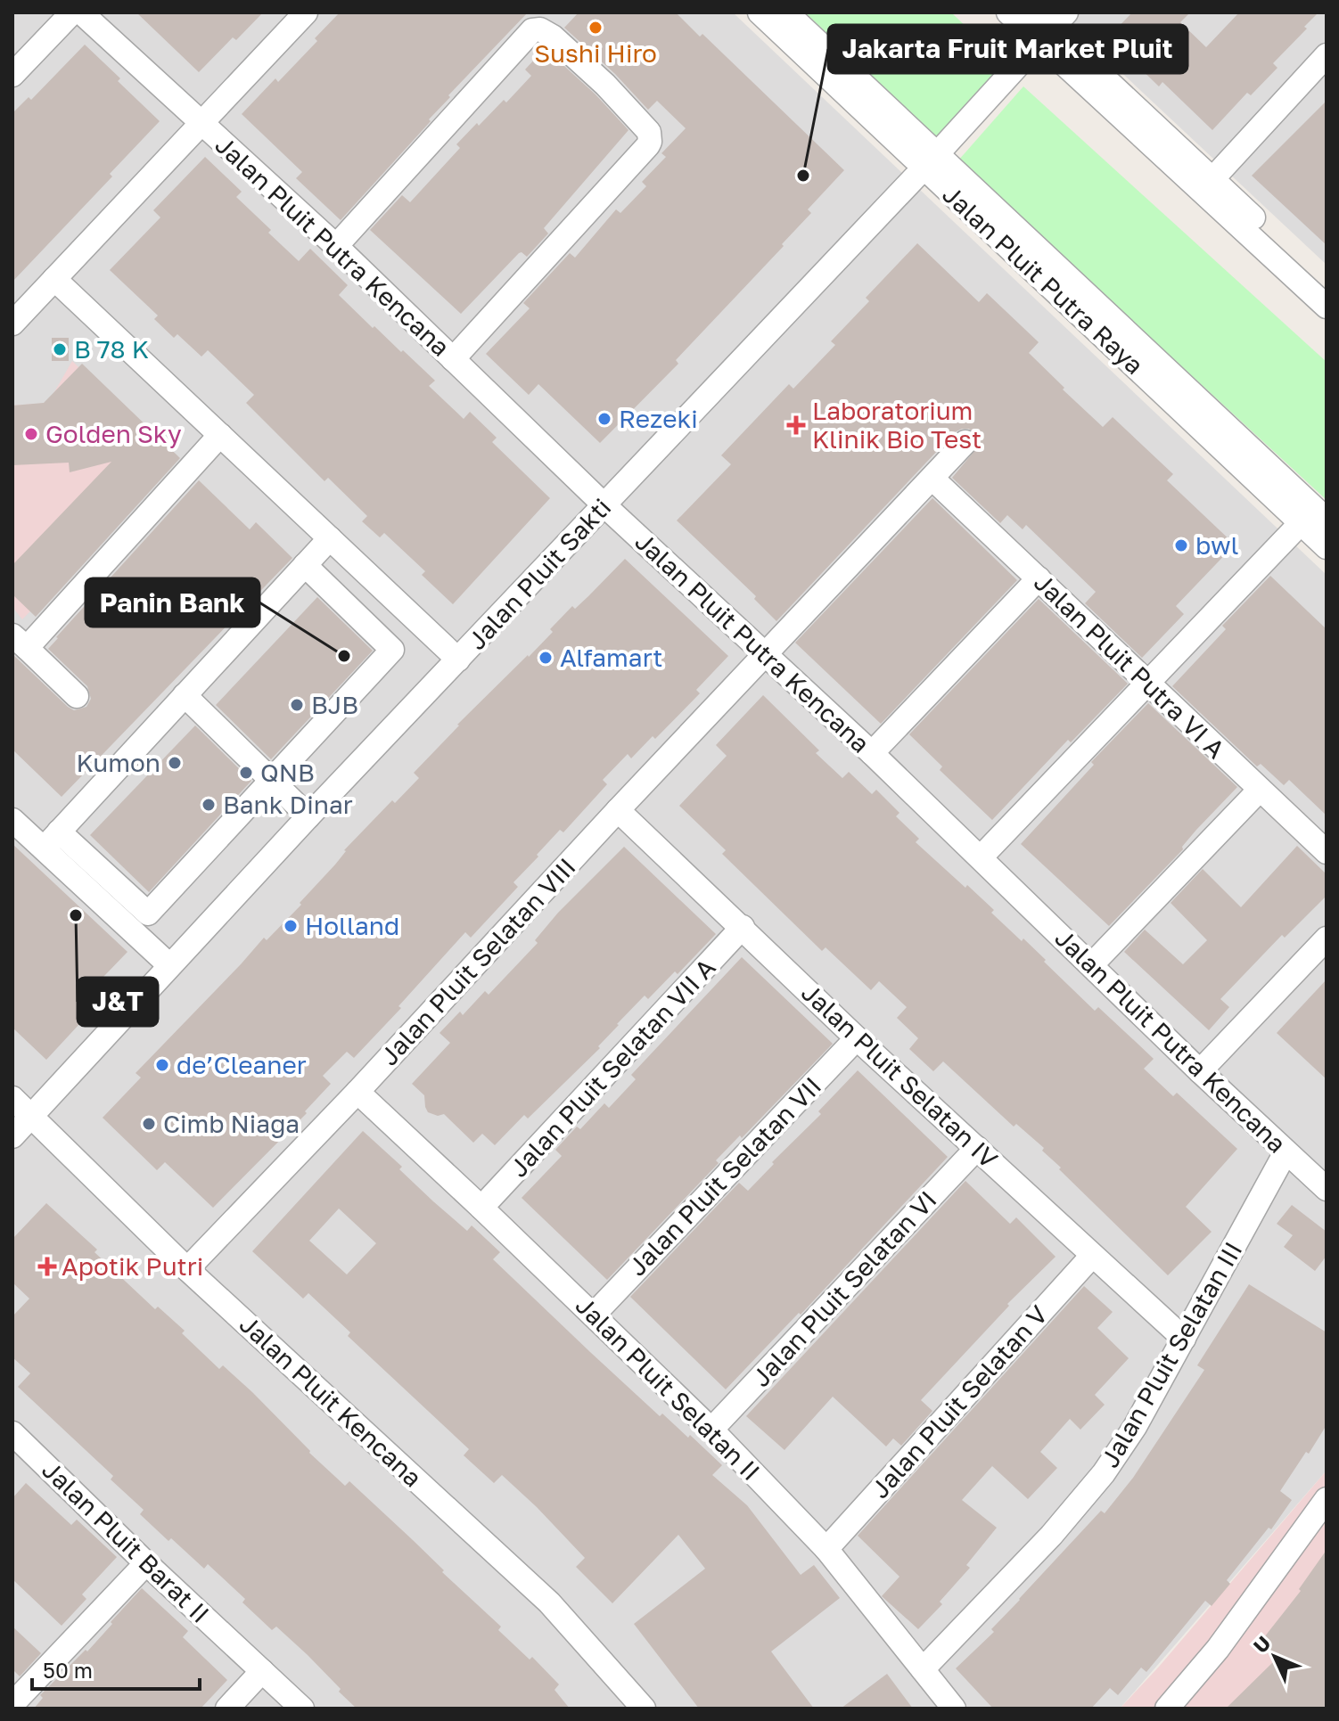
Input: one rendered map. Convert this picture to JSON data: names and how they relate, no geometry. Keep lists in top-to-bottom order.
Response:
{
  "streets": {
    "street": [
      "Jalan Pluit Putra Kencana",
      "Jalan Pluit Putra Raya",
      "Jalan Pluit Sakti",
      "Jalan Pluit Putra VI A",
      "Jalan Pluit Selatan VIII",
      "Jalan Pluit Selatan VII A",
      "Jalan Pluit Selatan IV",
      "Jalan Pluit Selatan VII",
      "Jalan Pluit Selatan VI",
      "Jalan Pluit Selatan III",
      "Jalan Pluit Selatan II",
      "Jalan Pluit Kencana",
      "Jalan Pluit Selatan V",
      "Jalan Pluit Barat II"
    ]
  },
  "crossings": [
    ["Jalan Pluit Putra Kencana", "Jalan Pluit Sakti"],
    ["Jalan Pluit Putra Kencana", "Jalan Pluit Selatan VIII"],
    ["Jalan Pluit Putra Kencana", "Jalan Pluit Selatan III"],
    ["Jalan Pluit Putra Raya", "Jalan Pluit Sakti"],
    ["Jalan Pluit Sakti", "Jalan Pluit Kencana"],
    ["Jalan Pluit Putra VI A", "Jalan Pluit Selatan VIII"],
    ["Jalan Pluit Selatan VIII", "Jalan Pluit Selatan IV"],
    ["Jalan Pluit Selatan VIII", "Jalan Pluit Selatan II"],
    ["Jalan Pluit Selatan VIII", "Jalan Pluit Kencana"],
    ["Jalan Pluit Selatan VII A", "Jalan Pluit Selatan IV"],
    ["Jalan Pluit Selatan VII A", "Jalan Pluit Selatan II"],
    ["Jalan Pluit Selatan IV", "Jalan Pluit Selatan VII"],
    ["Jalan Pluit Selatan IV", "Jalan Pluit Selatan VI"],
    ["Jalan Pluit Selatan IV", "Jalan Pluit Selatan III"],
    ["Jalan Pluit Selatan IV", "Jalan Pluit Selatan V"],
    ["Jalan Pluit Selatan VII", "Jalan Pluit Selatan II"],
    ["Jalan Pluit Selatan VI", "Jalan Pluit Selatan II"],
    ["Jalan Pluit Selatan III", "Jalan Pluit Selatan II"],
    ["Jalan Pluit Selatan II", "Jalan Pluit Selatan V"]
  ],
  "places": {
    "other": [
      "Sushi Hiro",
      "Jakarta Fruit Market Pluit",
      "B 78 K",
      "Rezeki",
      "Golden Sky",
      "bwl",
      "Panin Bank",
      "Alfamart",
      "BJB",
      "Kumon",
      "QNB",
      "Bank Dinar",
      "J&T",
      "Holland",
      "de’Cleaner",
      "Cimb Niaga"
    ],
    "health": ["Laboratorium Klinik Bio Test", "Apotik Putri"]
  },
  "scale_bar": "50 m",
  "north": "top left"
}
